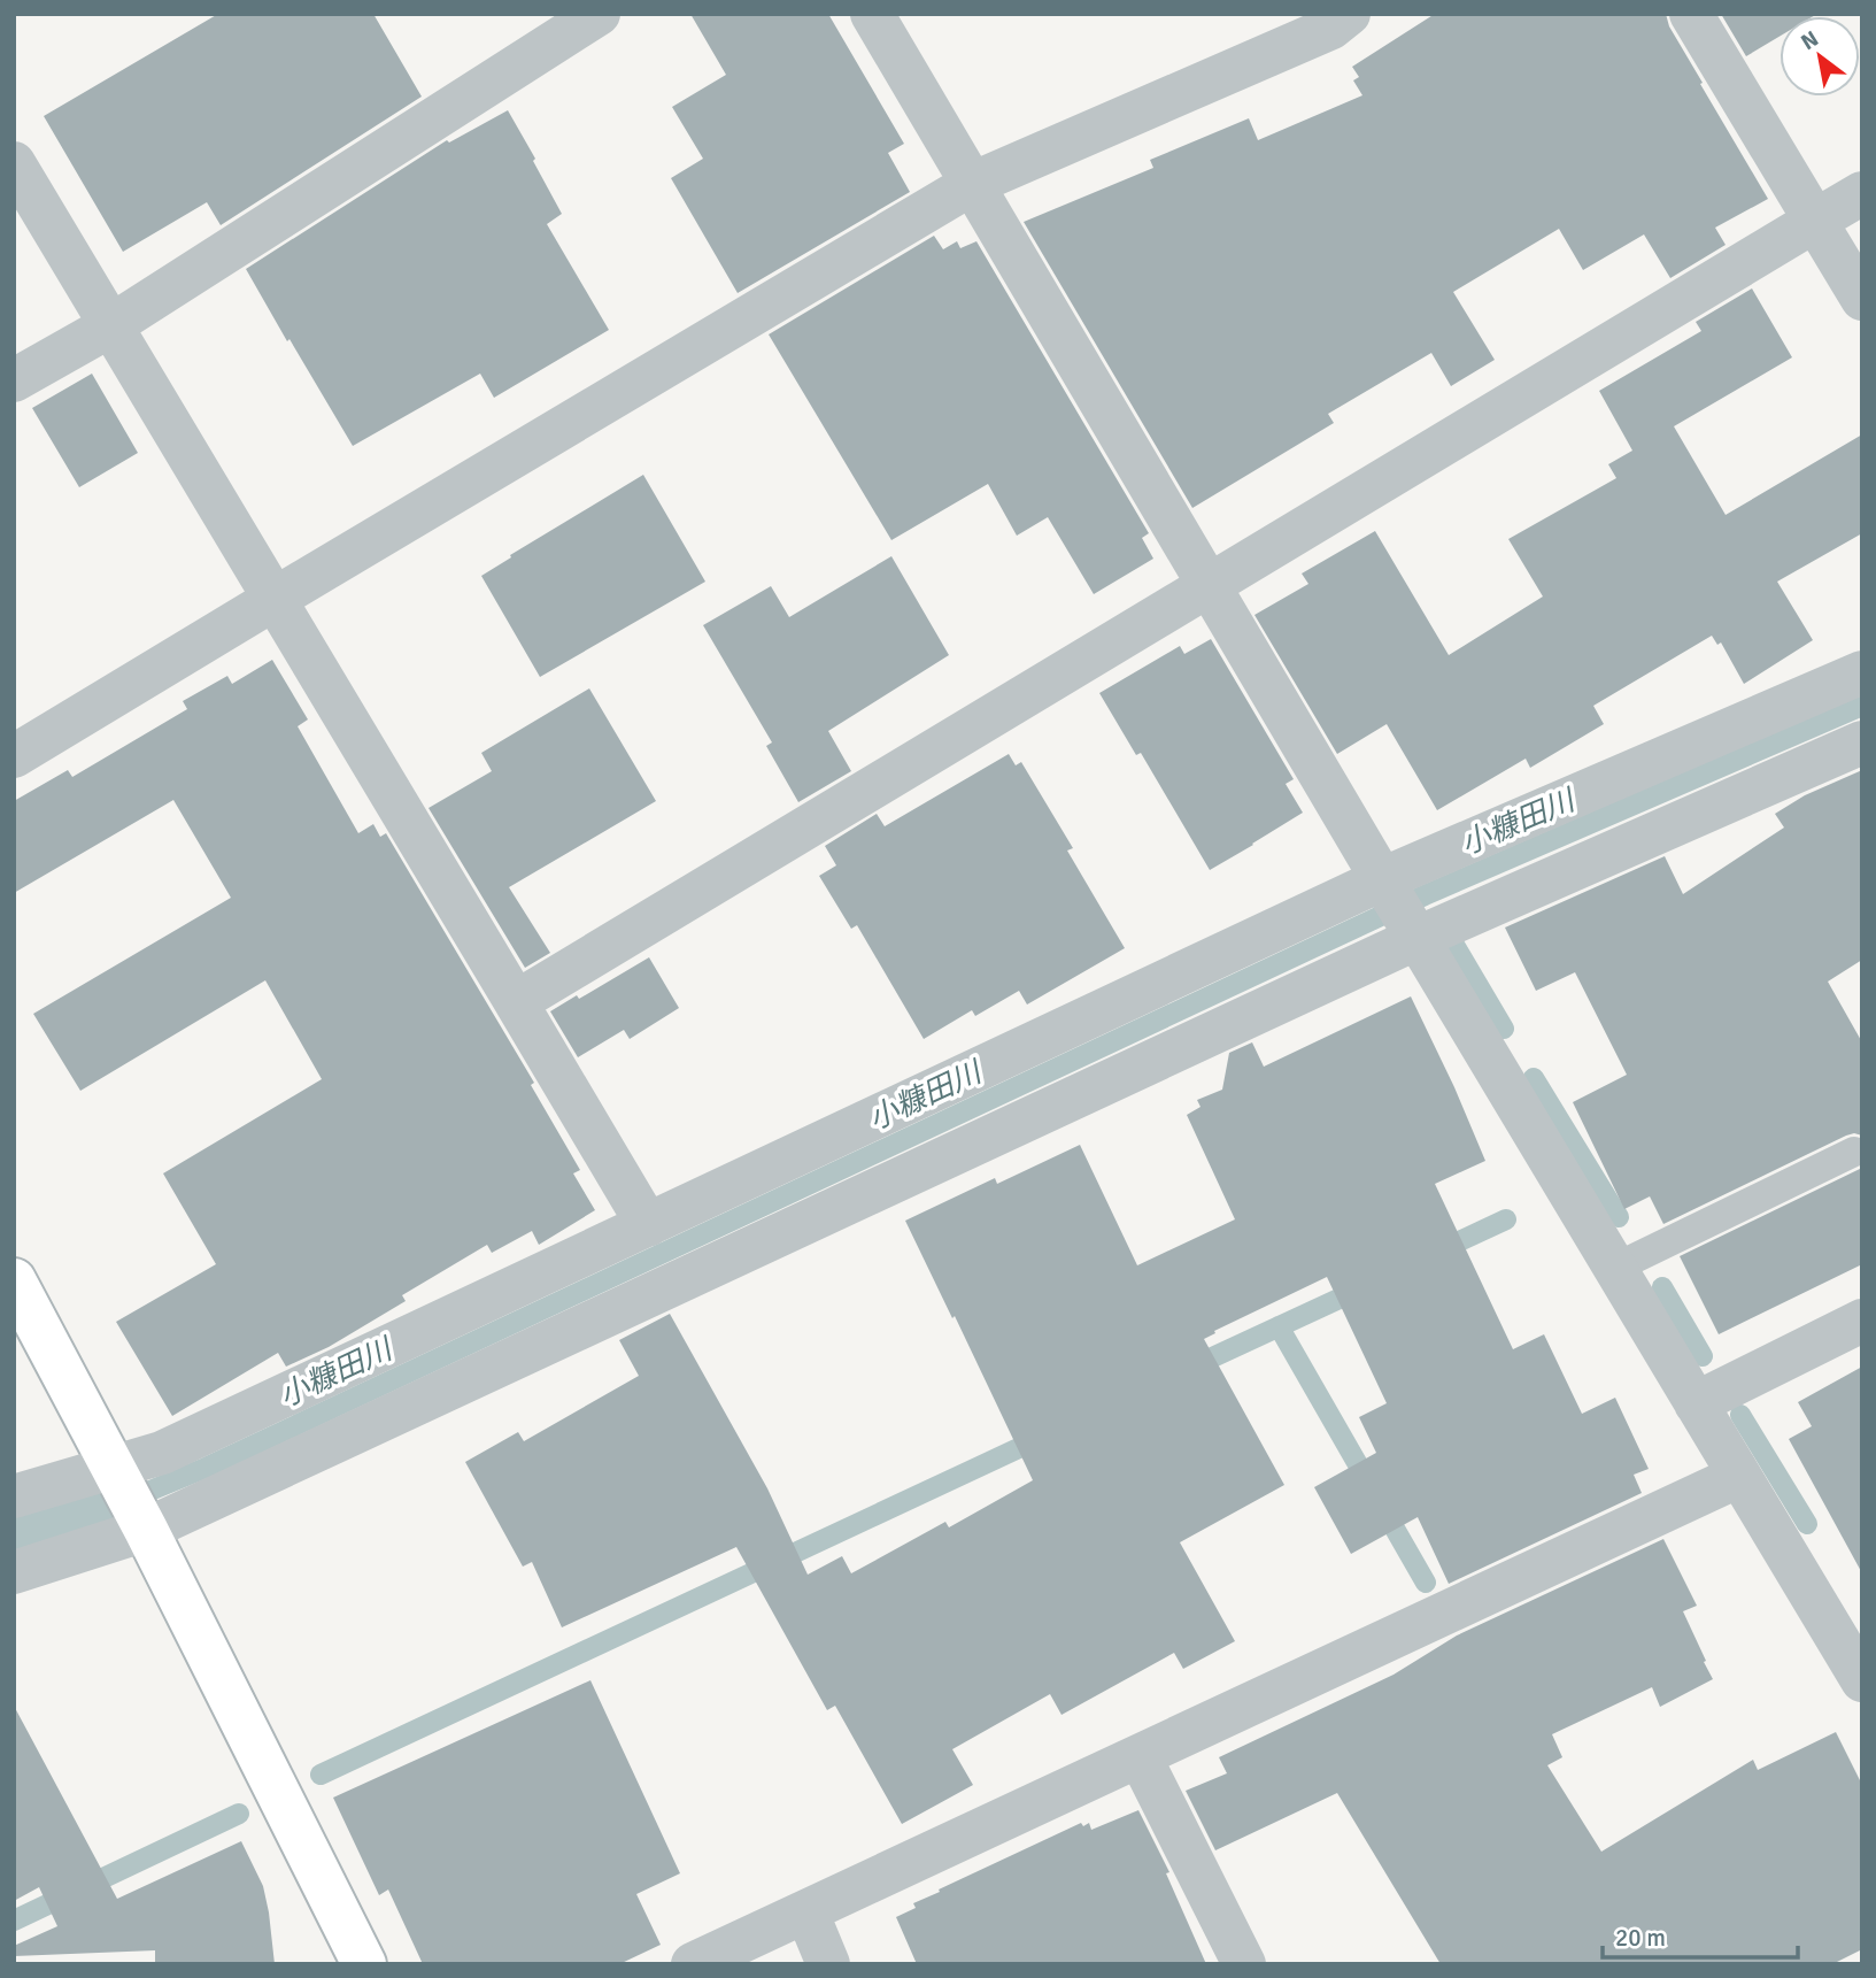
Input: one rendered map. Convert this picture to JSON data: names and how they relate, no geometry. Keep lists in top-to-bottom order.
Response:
{
  "water": ["小糠田川"],
  "scale_bar": "20 m",
  "north": "top left"
}
